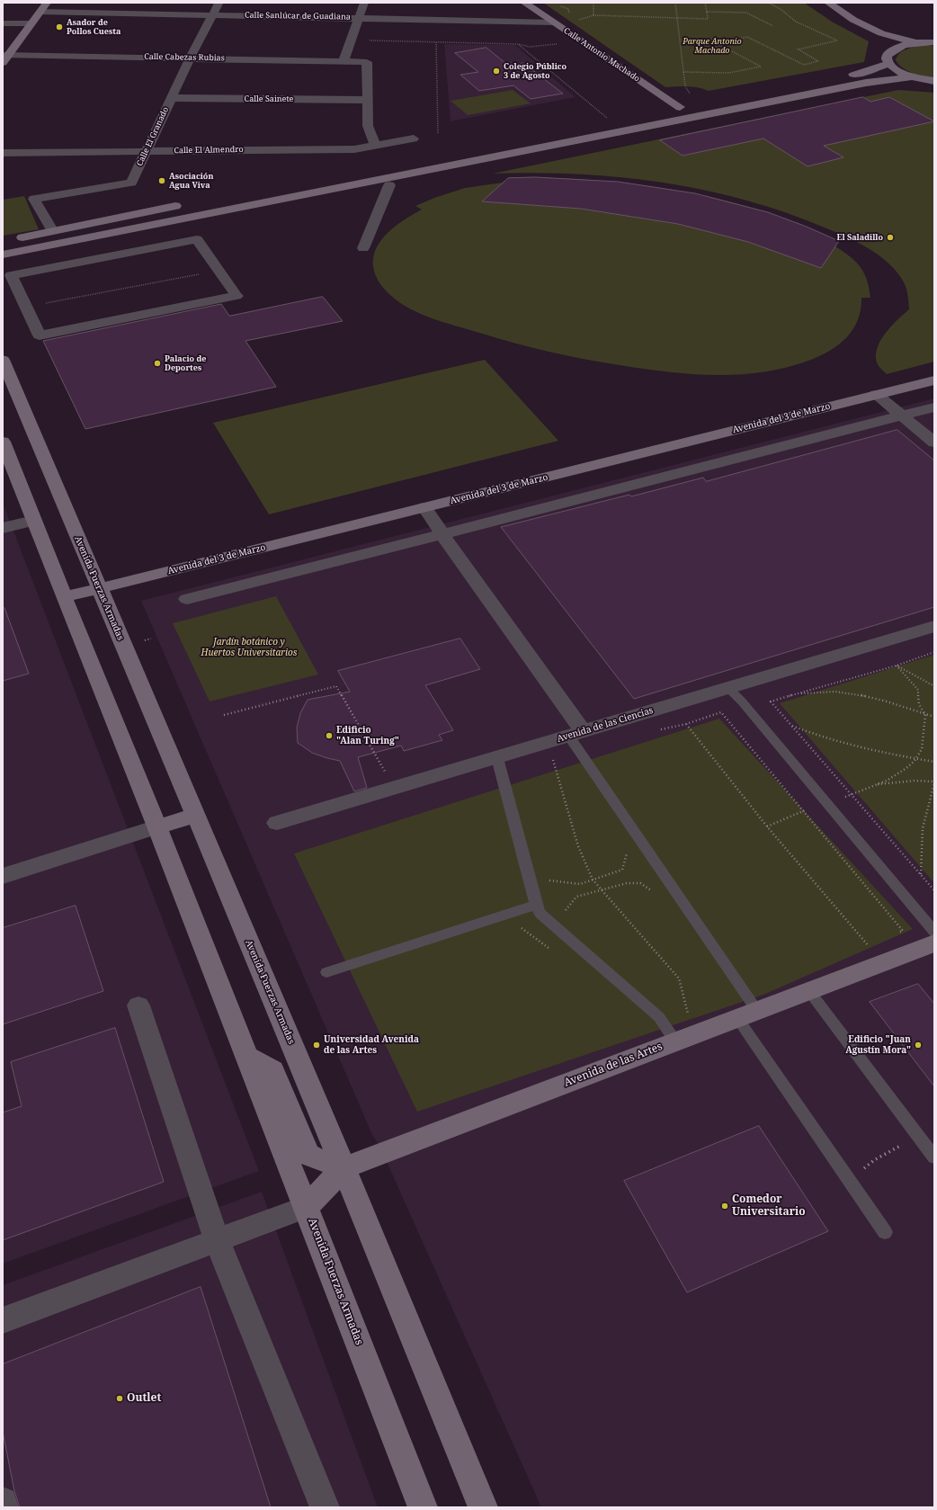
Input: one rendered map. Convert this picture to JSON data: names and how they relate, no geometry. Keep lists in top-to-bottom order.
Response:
{
  "streets": {
    "street": [
      "Calle Sanlúcar de Guadiana",
      "Calle Antonio Machado",
      "Calle Cabezas Rubias",
      "Calle Sainete",
      "Calle El Granado",
      "Calle El Almendro",
      "Avenida del 3 de Marzo",
      "Avenida Fuerzas Armadas",
      "Avenida de las Ciencias",
      "Avenida de las Artes"
    ]
  },
  "crossings": [
    ["Calle Sanlúcar de Guadiana", "Calle Antonio Machado"],
    ["Calle Sanlúcar de Guadiana", "Calle El Granado"],
    ["Calle Cabezas Rubias", "Calle Sainete"],
    ["Calle Cabezas Rubias", "Calle El Granado"],
    ["Calle Sainete", "Calle El Granado"],
    ["Calle El Granado", "Calle El Almendro"],
    ["Avenida del 3 de Marzo", "Avenida Fuerzas Armadas"],
    ["Avenida Fuerzas Armadas", "Avenida de las Artes"]
  ],
  "parks": ["Parque Antonio Machado", "Jardín botánico y Huertos Universitarios"],
  "places": [
    "Asador de Pollos Cuesta",
    "Colegio Público 3 de Agosto",
    "Asociación Agua Viva",
    "El Saladillo",
    "Palacio de Deportes",
    "Edificio \"Alan Turing\"",
    "Universidad Avenida de las Artes",
    "Edificio \"Juan Agustín Mora\"",
    "Comedor Universitario",
    "Outlet"
  ]
}
